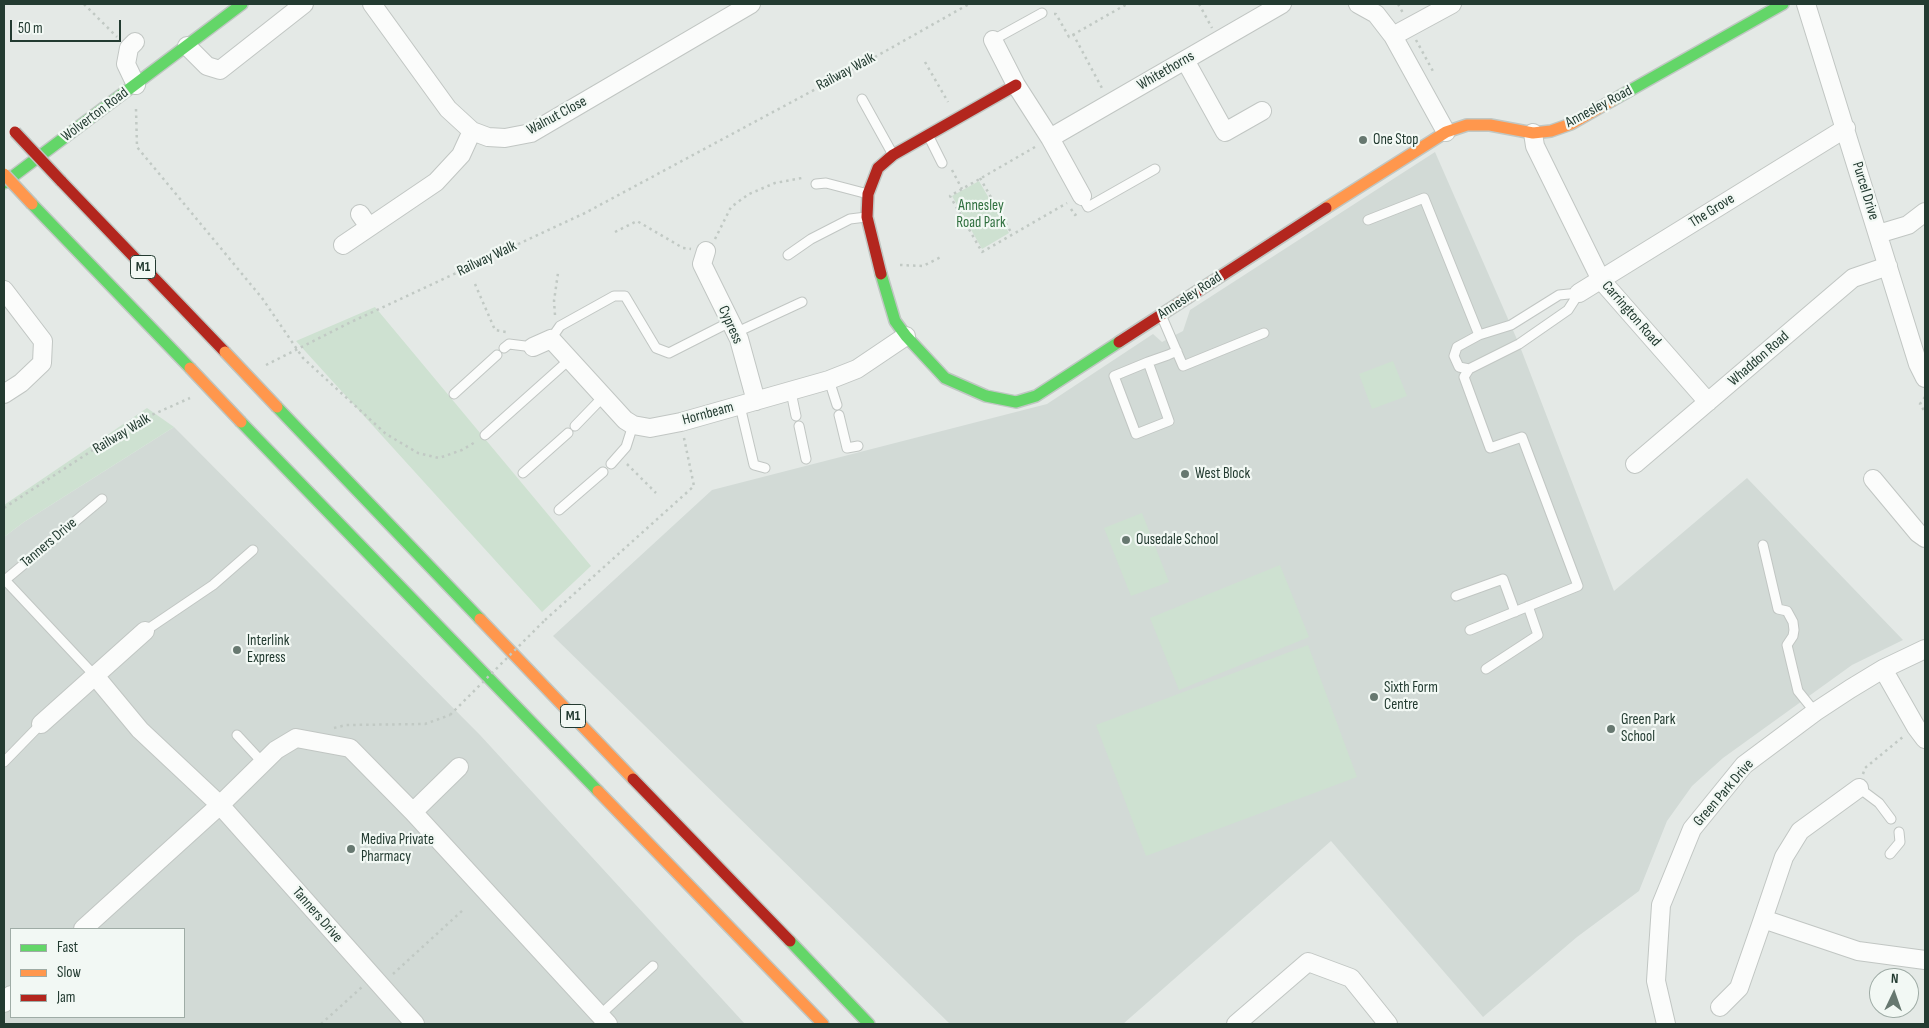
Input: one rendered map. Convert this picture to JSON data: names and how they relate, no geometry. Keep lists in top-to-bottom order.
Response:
{
  "streets": {
    "main road": ["Annesley Road", "Wolverton Road", "M1"],
    "street": [
      "Whitethorns",
      "Walnut Close",
      "Purcel Drive",
      "The Grove",
      "Carrington Road",
      "Cypress",
      "Whaddon Road",
      "Hornbeam",
      "Tanners Drive",
      "Green Park Drive"
    ],
    "path": ["Railway Walk"]
  },
  "crossings": [
    ["Annesley Road", "Carrington Road"],
    ["Annesley Road", "Hornbeam"],
    ["Purcel Drive", "The Grove"],
    ["Purcel Drive", "Whaddon Road"],
    ["The Grove", "Carrington Road"],
    ["Carrington Road", "Whaddon Road"],
    ["Cypress", "Hornbeam"]
  ],
  "parks": ["Annesley Road Park"],
  "places": [
    "One Stop",
    "West Block",
    "Ousedale School",
    "Interlink Express",
    "Sixth Form Centre",
    "Green Park School",
    "Mediva Private Pharmacy"
  ],
  "legend": ["Fast", "Slow", "Jam"],
  "scale_bar": "50 m",
  "north": "top"
}
